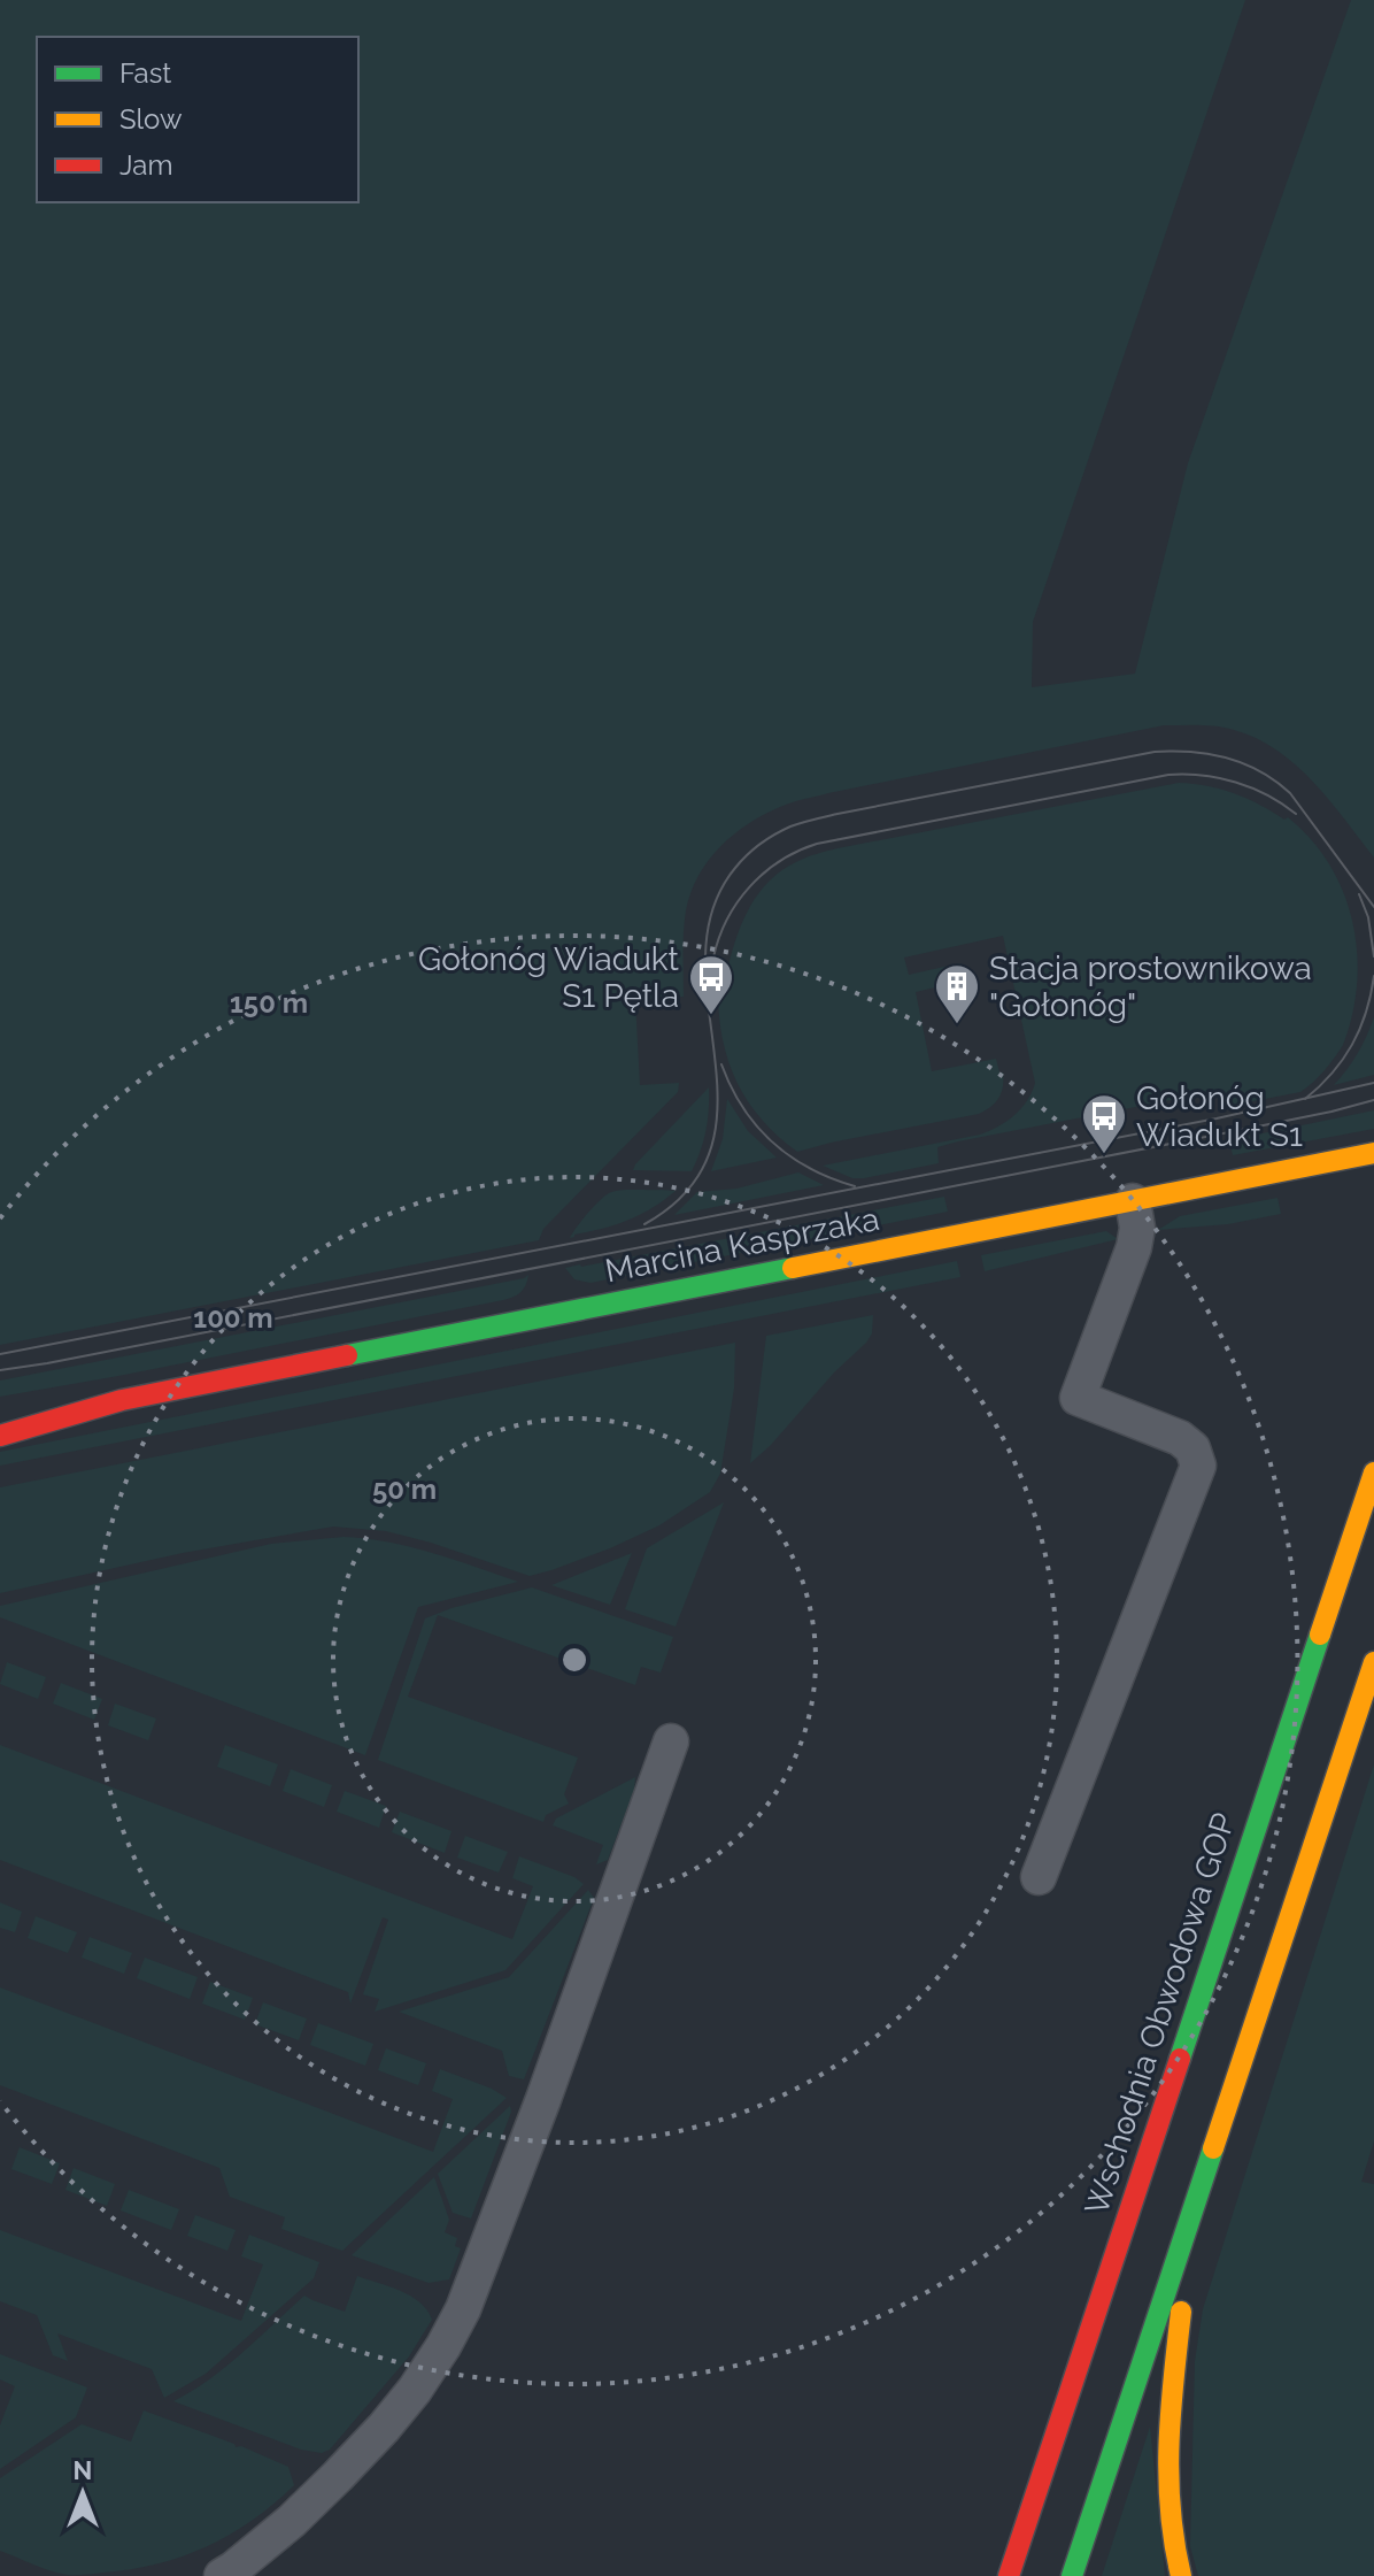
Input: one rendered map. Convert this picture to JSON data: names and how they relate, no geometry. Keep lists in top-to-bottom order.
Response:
{
  "streets": {
    "main road": ["Marcina Kasprzaka", "Wschodnia Obwodowa GOP"]
  },
  "places": {
    "bus stop": ["Gołonóg Wiadukt S1 Pętla", "Gołonóg Wiadukt S1"],
    "building": ["Stacja prostownikowa \"Gołonóg\""]
  },
  "legend": ["Fast", "Slow", "Jam"],
  "north": "top",
  "rings": ["150 m", "100 m", "50 m"]
}
